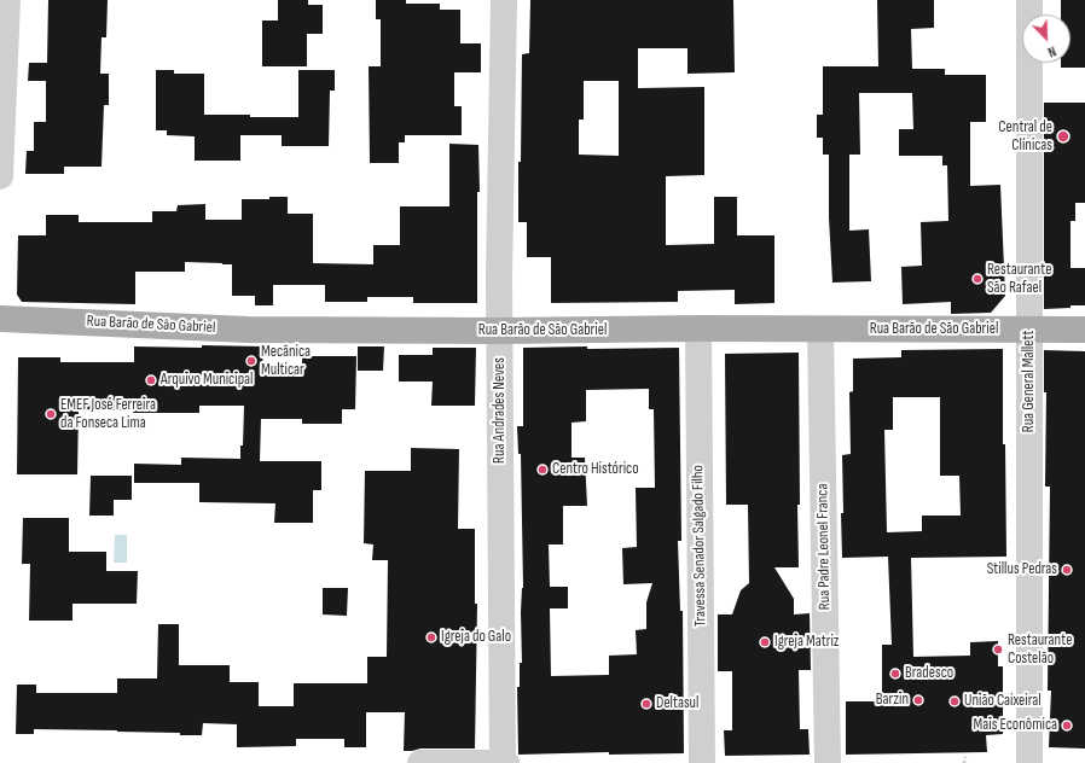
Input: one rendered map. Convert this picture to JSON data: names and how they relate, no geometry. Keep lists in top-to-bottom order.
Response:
{
  "streets": {
    "main road": ["Rua Barão de São Gabriel"],
    "street": [
      "Rua General Mallett",
      "Rua Andrades Neves",
      "Travessa Senador Salgado Filho",
      "Rua Padre Leonel Franca"
    ]
  },
  "crossings": [
    ["Rua Barão de São Gabriel", "Rua General Mallett"],
    ["Rua Barão de São Gabriel", "Rua Andrades Neves"],
    ["Rua Barão de São Gabriel", "Travessa Senador Salgado Filho"],
    ["Rua Barão de São Gabriel", "Rua Padre Leonel Franca"]
  ],
  "places": [
    "Central de Clínicas",
    "Restaurante São Rafael",
    "Mecânica Multicar",
    "Arquivo Municipal",
    "EMEF José Ferreira da Fonseca Lima",
    "Centro Histórico",
    "Stillus Pedras",
    "Igreja do Galo",
    "Igreja Matriz",
    "Restaurante Costelão",
    "Bradesco",
    "Barzin",
    "União Caixeiral",
    "Deltasul",
    "Mais Econômica"
  ],
  "north": "bottom right"
}
